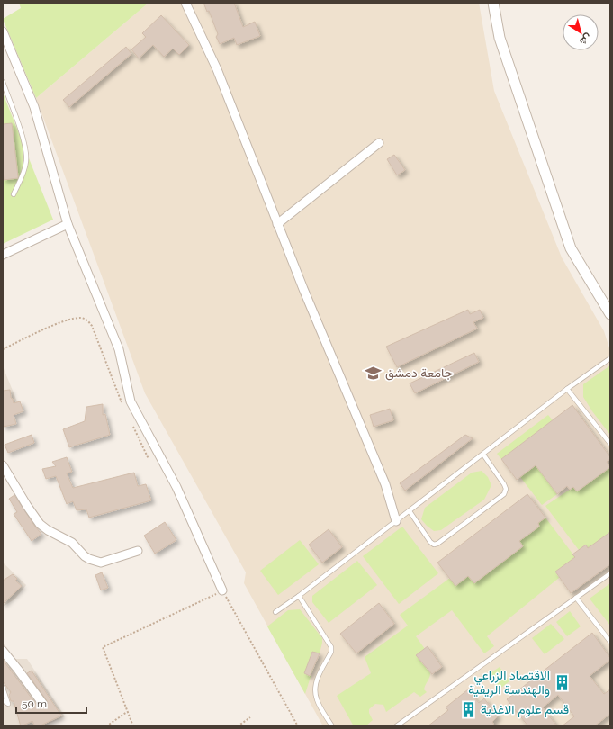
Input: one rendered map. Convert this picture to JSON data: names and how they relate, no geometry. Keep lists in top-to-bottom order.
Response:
{
  "places": {
    "school or university": ["جامعة دمشق"],
    "building": ["الاقتصاد الزراعي والهندسة الريفية", "قسم علوم الاغذية"]
  },
  "scale_bar": "50 m",
  "north": "bottom right"
}
